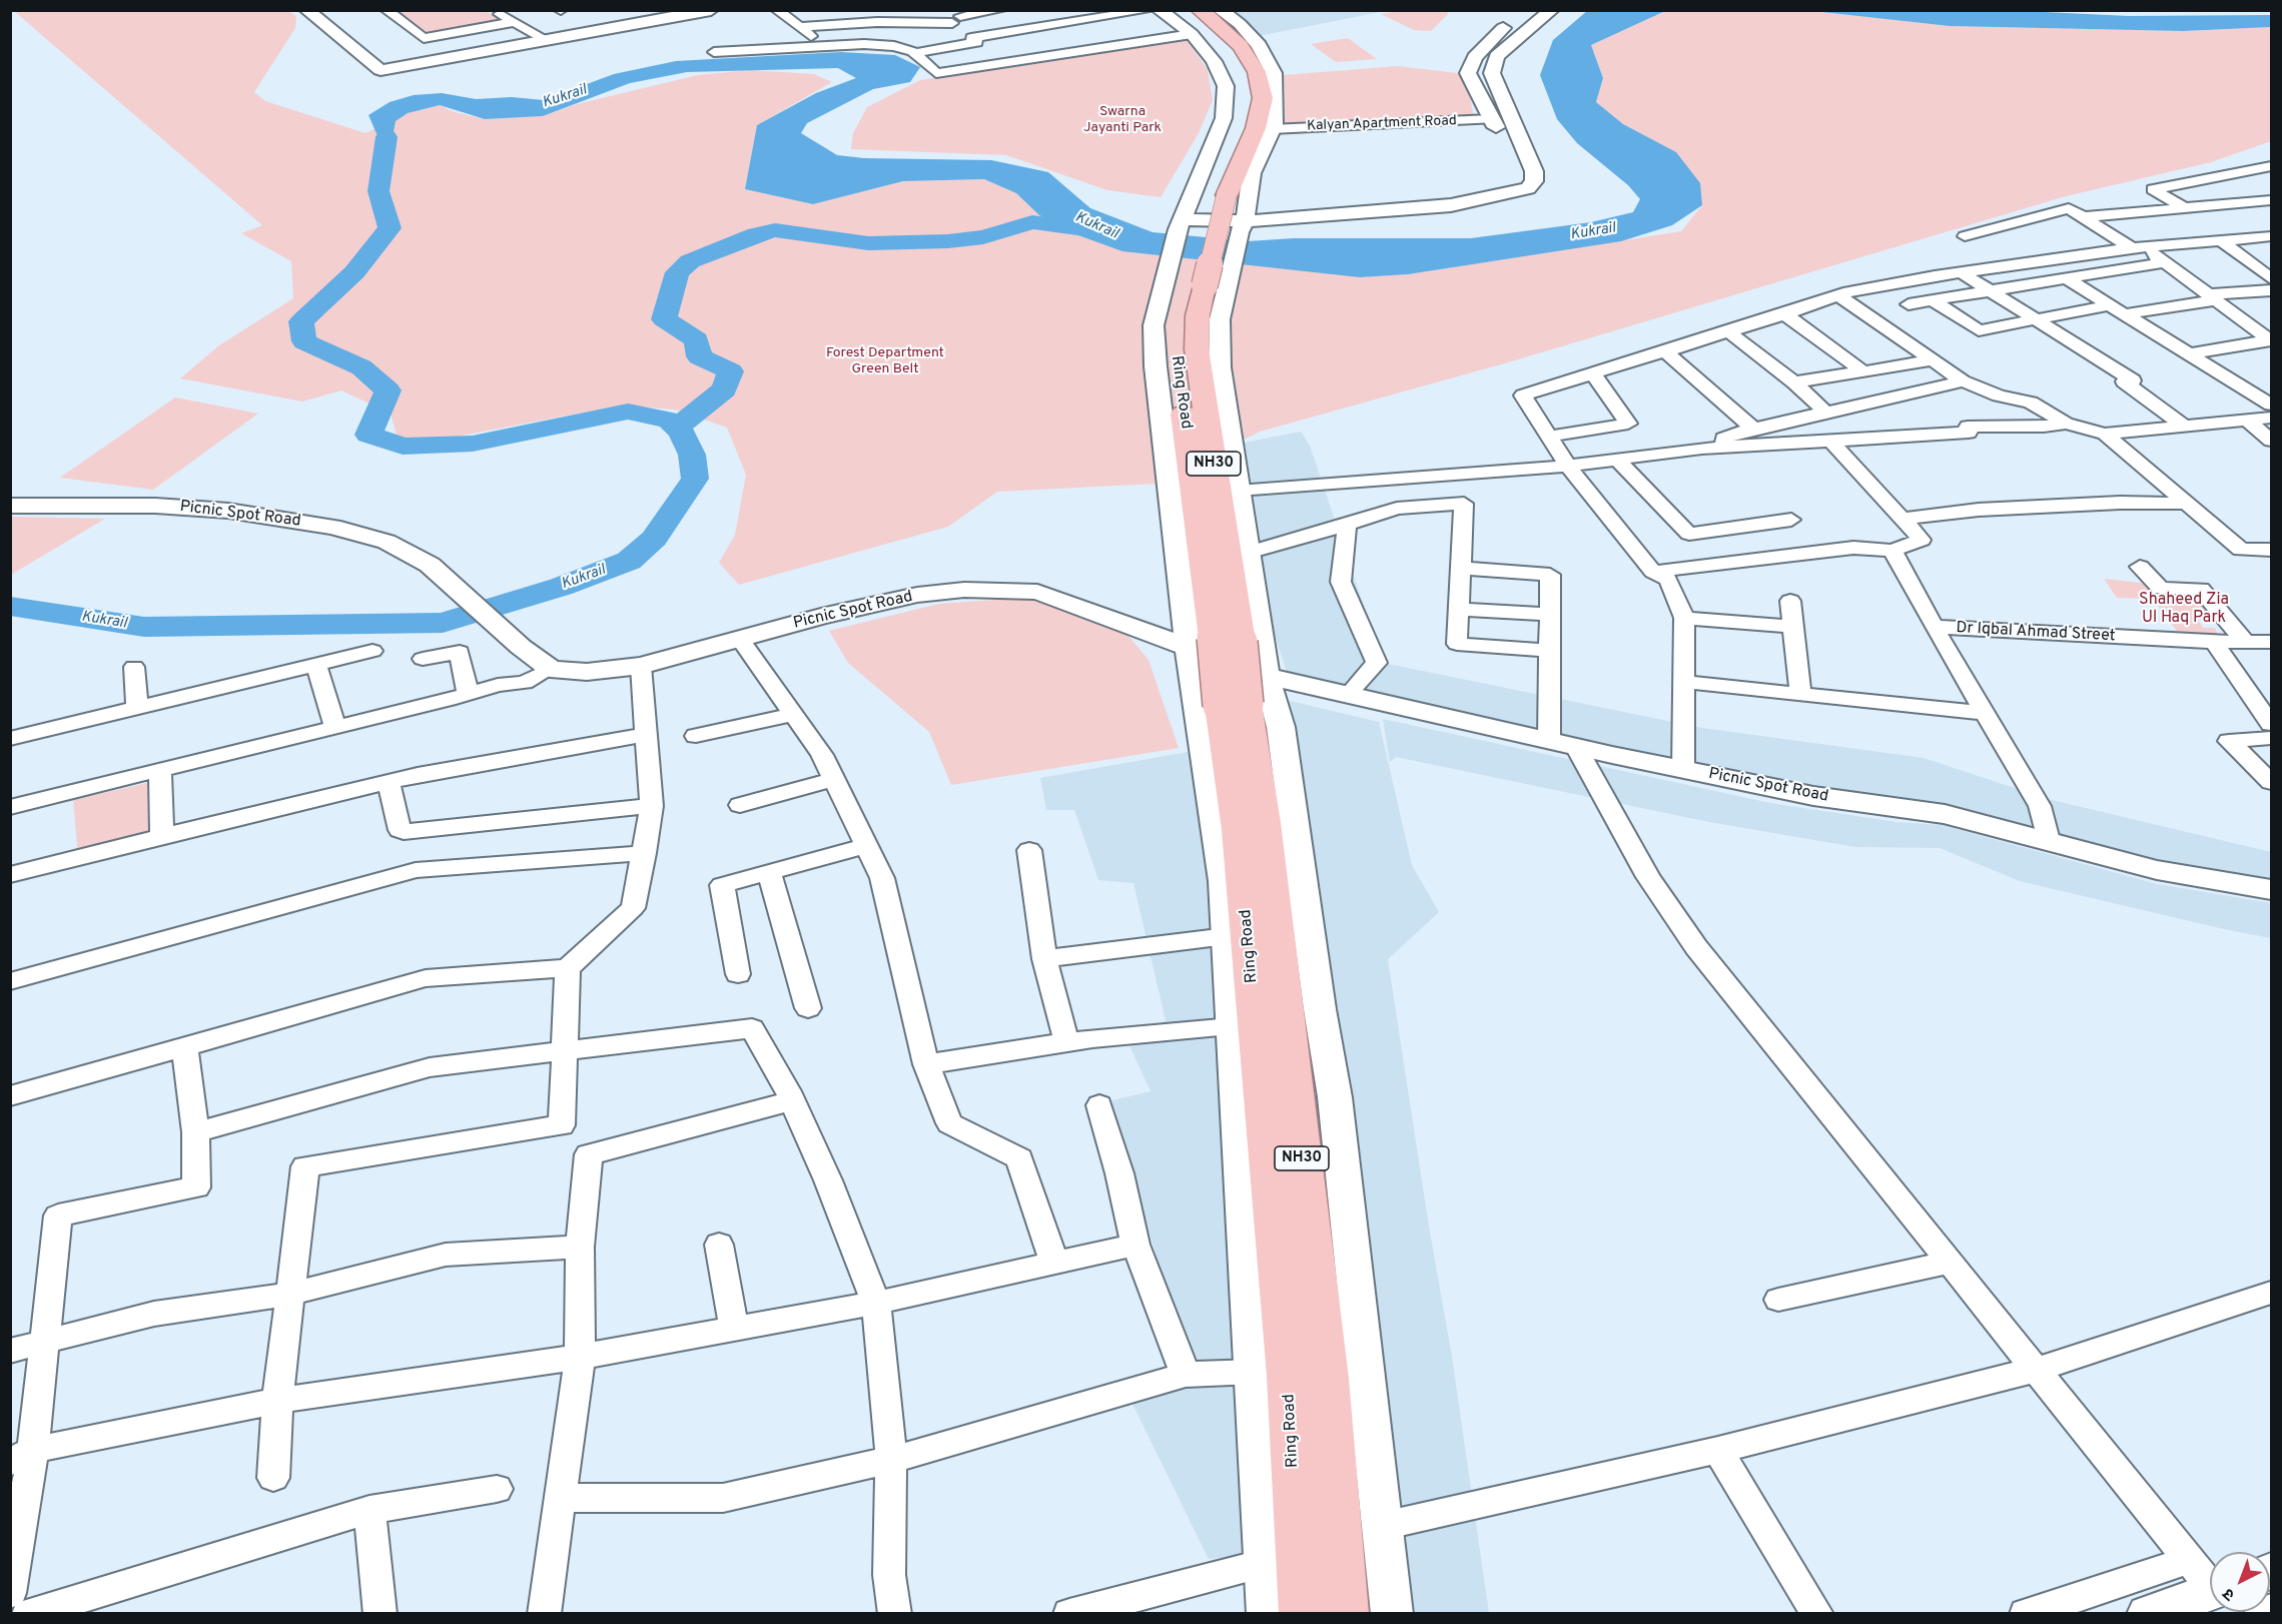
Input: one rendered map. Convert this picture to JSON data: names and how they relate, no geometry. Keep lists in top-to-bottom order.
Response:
{
  "streets": {
    "highway": ["Ring Road", "NH30"],
    "street": ["Kalyan Apartment Road", "Picnic Spot Road", "Dr Iqbal Ahmad Street"]
  },
  "crossings": [
    ["Ring Road", "NH30"],
    ["Ring Road", "Picnic Spot Road"]
  ],
  "water": ["Kukrail"],
  "parks": ["Swarna Jayanti Park", "Forest Department Green Belt", "Shaheed Zia Ul Haq Park"],
  "north": "bottom left"
}
